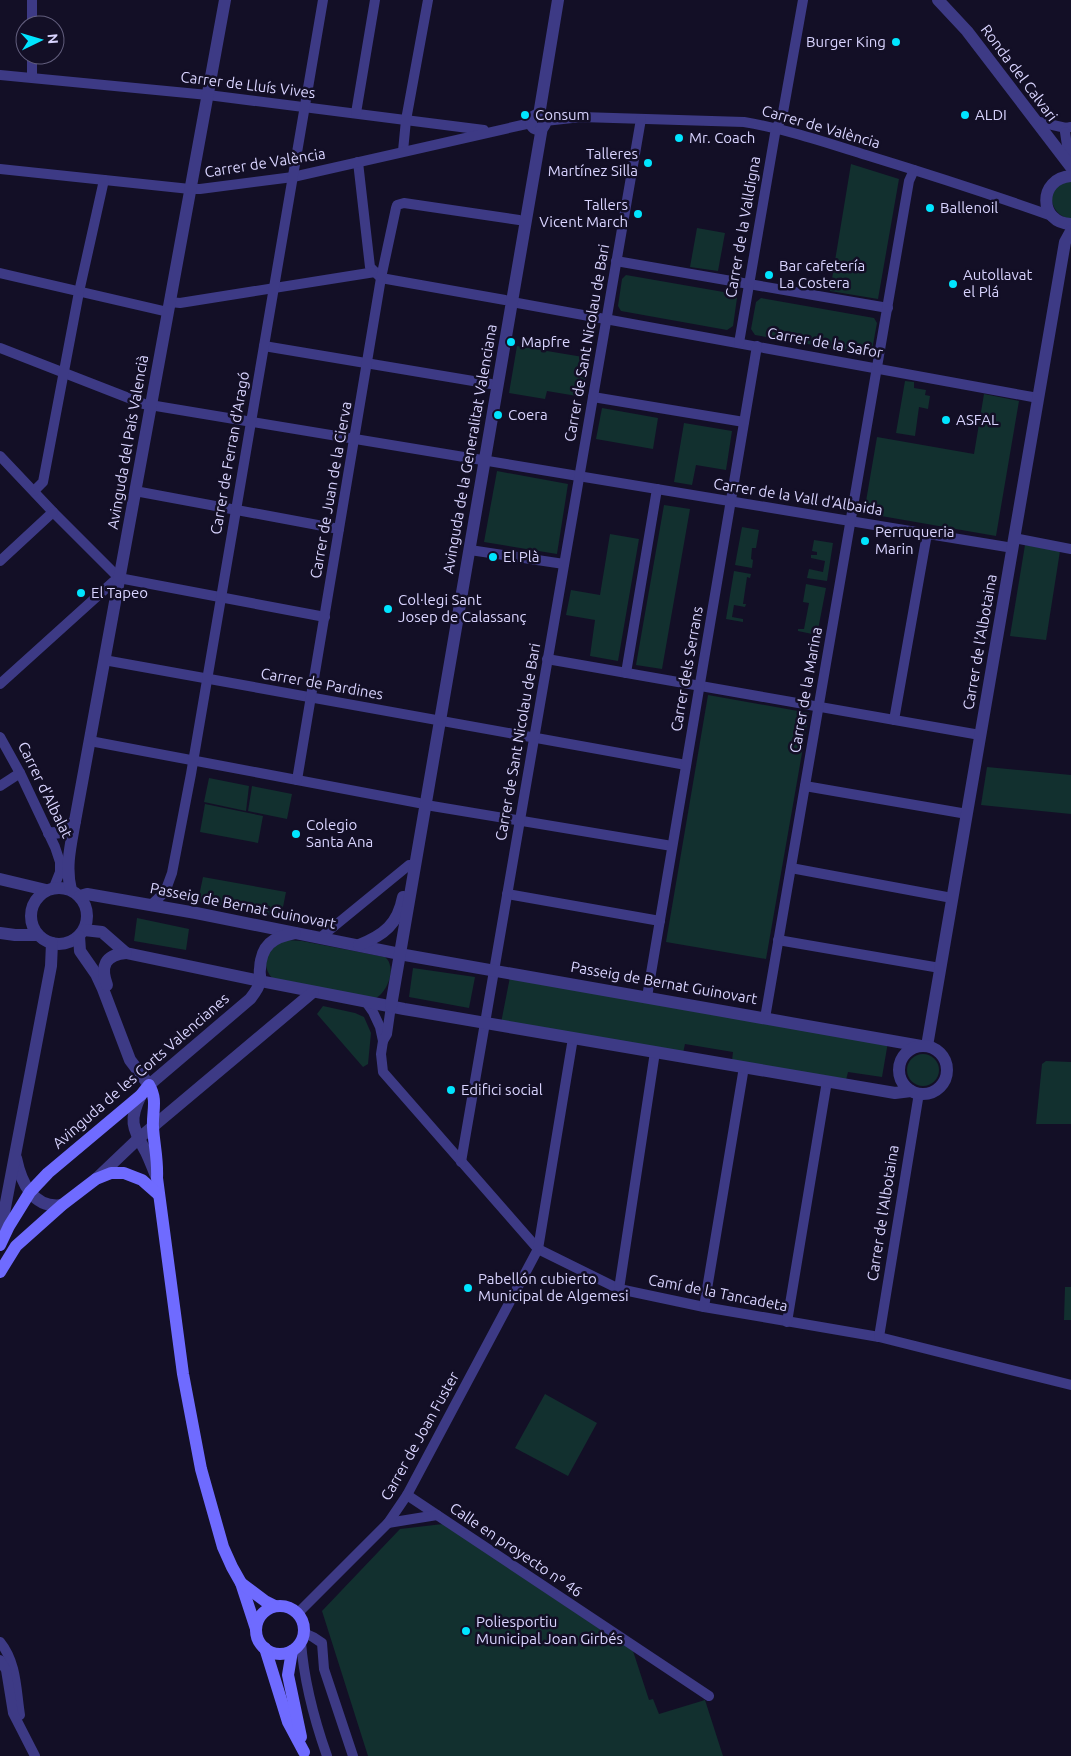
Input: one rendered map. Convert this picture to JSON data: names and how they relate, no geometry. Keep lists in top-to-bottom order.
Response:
{
  "streets": {
    "main road": ["Avinguda de les Corts Valencianes"],
    "street": [
      "Ronda del Calvari",
      "Carrer de Lluís Vives",
      "Carrer de València",
      "Carrer de la Valldigna",
      "Carrer de Sant Nicolau de Bari",
      "Carrer de la Safor",
      "Avinguda del País Valencià",
      "Avinguda de la Generalitat Valenciana",
      "Carrer de Ferran d'Aragó",
      "Carrer de Juan de la Cierva",
      "Carrer de la Vall d'Albaida",
      "Carrer de l'Albotaina",
      "Carrer dels Serrans",
      "Carrer de Pardines",
      "Carrer de la Marina",
      "Carrer d'Albalat",
      "Passeig de Bernat Guinovart",
      "Camí de la Tancadeta",
      "Carrer de Joan Fuster",
      "Calle en proyecto nº 46"
    ]
  },
  "crossings": [
    ["Carrer de Lluís Vives", "Carrer de València"],
    ["Carrer de Lluís Vives", "Avinguda del País Valencià"],
    ["Carrer de Lluís Vives", "Carrer de Ferran d'Aragó"],
    ["Carrer de València", "Carrer de la Valldigna"],
    ["Carrer de València", "Carrer de Sant Nicolau de Bari"],
    ["Carrer de València", "Avinguda del País Valencià"],
    ["Carrer de València", "Avinguda de la Generalitat Valenciana"],
    ["Carrer de València", "Carrer de Ferran d'Aragó"],
    ["Carrer de València", "Carrer de l'Albotaina"],
    ["Carrer de València", "Carrer de la Marina"],
    ["Carrer de la Valldigna", "Carrer de la Safor"],
    ["Carrer de Sant Nicolau de Bari", "Carrer de la Safor"],
    ["Carrer de Sant Nicolau de Bari", "Carrer de la Vall d'Albaida"],
    ["Carrer de Sant Nicolau de Bari", "Carrer de Pardines"],
    ["Carrer de Sant Nicolau de Bari", "Passeig de Bernat Guinovart"],
    ["Carrer de Sant Nicolau de Bari", "Camí de la Tancadeta"],
    ["Carrer de la Safor", "Avinguda del País Valencià"],
    ["Carrer de la Safor", "Avinguda de la Generalitat Valenciana"],
    ["Carrer de la Safor", "Carrer de Ferran d'Aragó"],
    ["Carrer de la Safor", "Carrer de Juan de la Cierva"],
    ["Carrer de la Safor", "Carrer de l'Albotaina"],
    ["Carrer de la Safor", "Carrer dels Serrans"],
    ["Carrer de la Safor", "Carrer de la Marina"],
    ["Avinguda del País Valencià", "Carrer de la Vall d'Albaida"],
    ["Avinguda del País Valencià", "Carrer de Pardines"],
    ["Avinguda del País Valencià", "Carrer d'Albalat"],
    ["Avinguda del País Valencià", "Passeig de Bernat Guinovart"],
    ["Avinguda de la Generalitat Valenciana", "Carrer de Juan de la Cierva"],
    ["Avinguda de la Generalitat Valenciana", "Carrer de la Vall d'Albaida"],
    ["Avinguda de la Generalitat Valenciana", "Carrer de Pardines"],
    ["Avinguda de la Generalitat Valenciana", "Passeig de Bernat Guinovart"],
    ["Carrer de Ferran d'Aragó", "Carrer de la Vall d'Albaida"],
    ["Carrer de Ferran d'Aragó", "Carrer de Pardines"],
    ["Carrer de Ferran d'Aragó", "Passeig de Bernat Guinovart"],
    ["Carrer de Juan de la Cierva", "Carrer de la Vall d'Albaida"],
    ["Carrer de Juan de la Cierva", "Carrer de Pardines"],
    ["Carrer de la Vall d'Albaida", "Carrer de l'Albotaina"],
    ["Carrer de la Vall d'Albaida", "Carrer dels Serrans"],
    ["Carrer de la Vall d'Albaida", "Carrer de la Marina"],
    ["Carrer de l'Albotaina", "Passeig de Bernat Guinovart"],
    ["Carrer de l'Albotaina", "Camí de la Tancadeta"],
    ["Carrer dels Serrans", "Carrer de Pardines"],
    ["Carrer dels Serrans", "Passeig de Bernat Guinovart"],
    ["Carrer de la Marina", "Passeig de Bernat Guinovart"],
    ["Carrer d'Albalat", "Passeig de Bernat Guinovart"],
    ["Passeig de Bernat Guinovart", "Avinguda de les Corts Valencianes"],
    ["Camí de la Tancadeta", "Carrer de Joan Fuster"],
    ["Carrer de Joan Fuster", "Calle en proyecto nº 46"]
  ],
  "places": [
    "Burger King",
    "Consum",
    "ALDI",
    "Mr. Coach",
    "Talleres Martínez Silla",
    "Ballenoil",
    "Tallers Vicent March",
    "Bar cafetería La Costera",
    "Autollavat el Plá",
    "Mapfre",
    "Coera",
    "ASFAL",
    "Perruqueria Marin",
    "El Plà",
    "El Tapeo",
    "Col·legi Sant Josep de Calassanç",
    "Colegio Santa Ana",
    "Edifici social",
    "Pabellón cubierto Municipal de Algemesi",
    "Poliesportiu Municipal Joan Girbés"
  ],
  "north": "right"
}
